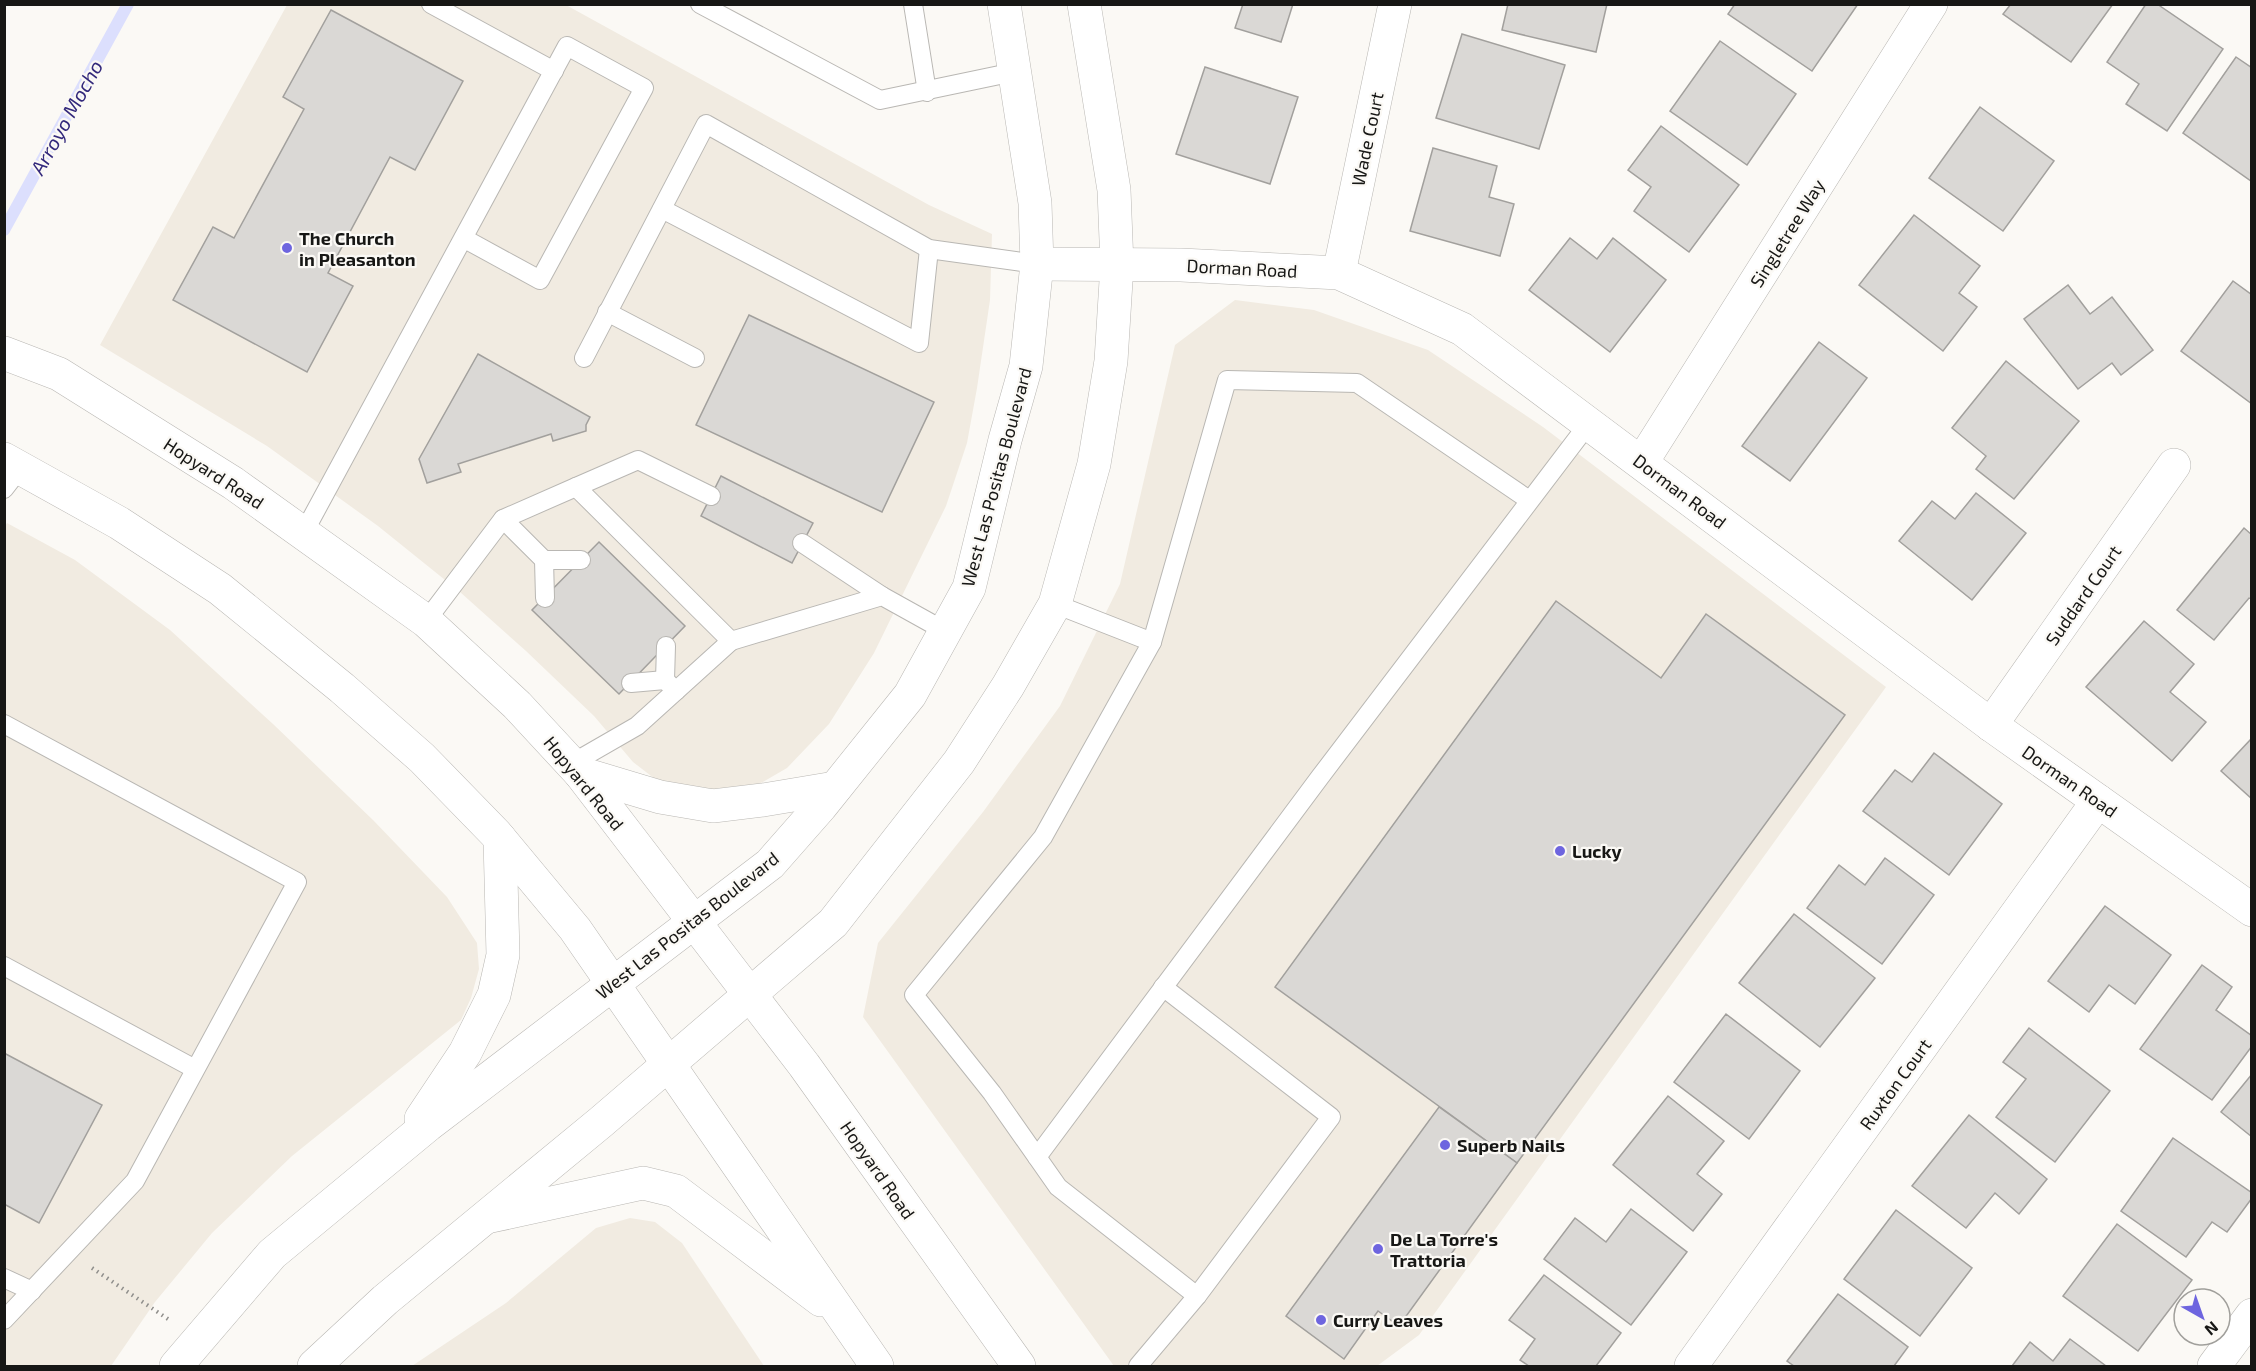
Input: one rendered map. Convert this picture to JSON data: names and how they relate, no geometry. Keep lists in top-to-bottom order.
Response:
{
  "streets": {
    "main road": [
      "Wade Court",
      "Singletree Way",
      "Dorman Road",
      "Hopyard Road",
      "West Las Positas Boulevard",
      "Suddard Court",
      "Ruxton Court"
    ]
  },
  "crossings": [
    ["Wade Court", "Dorman Road"],
    ["Singletree Way", "Dorman Road"],
    ["Dorman Road", "West Las Positas Boulevard"],
    ["Dorman Road", "Suddard Court"],
    ["Dorman Road", "Ruxton Court"],
    ["Hopyard Road", "West Las Positas Boulevard"]
  ],
  "water": ["Arroyo Mocho"],
  "places": [
    "The Church in Pleasanton",
    "Lucky",
    "Superb Nails",
    "De La Torre's Trattoria",
    "Curry Leaves"
  ],
  "north": "bottom right"
}
